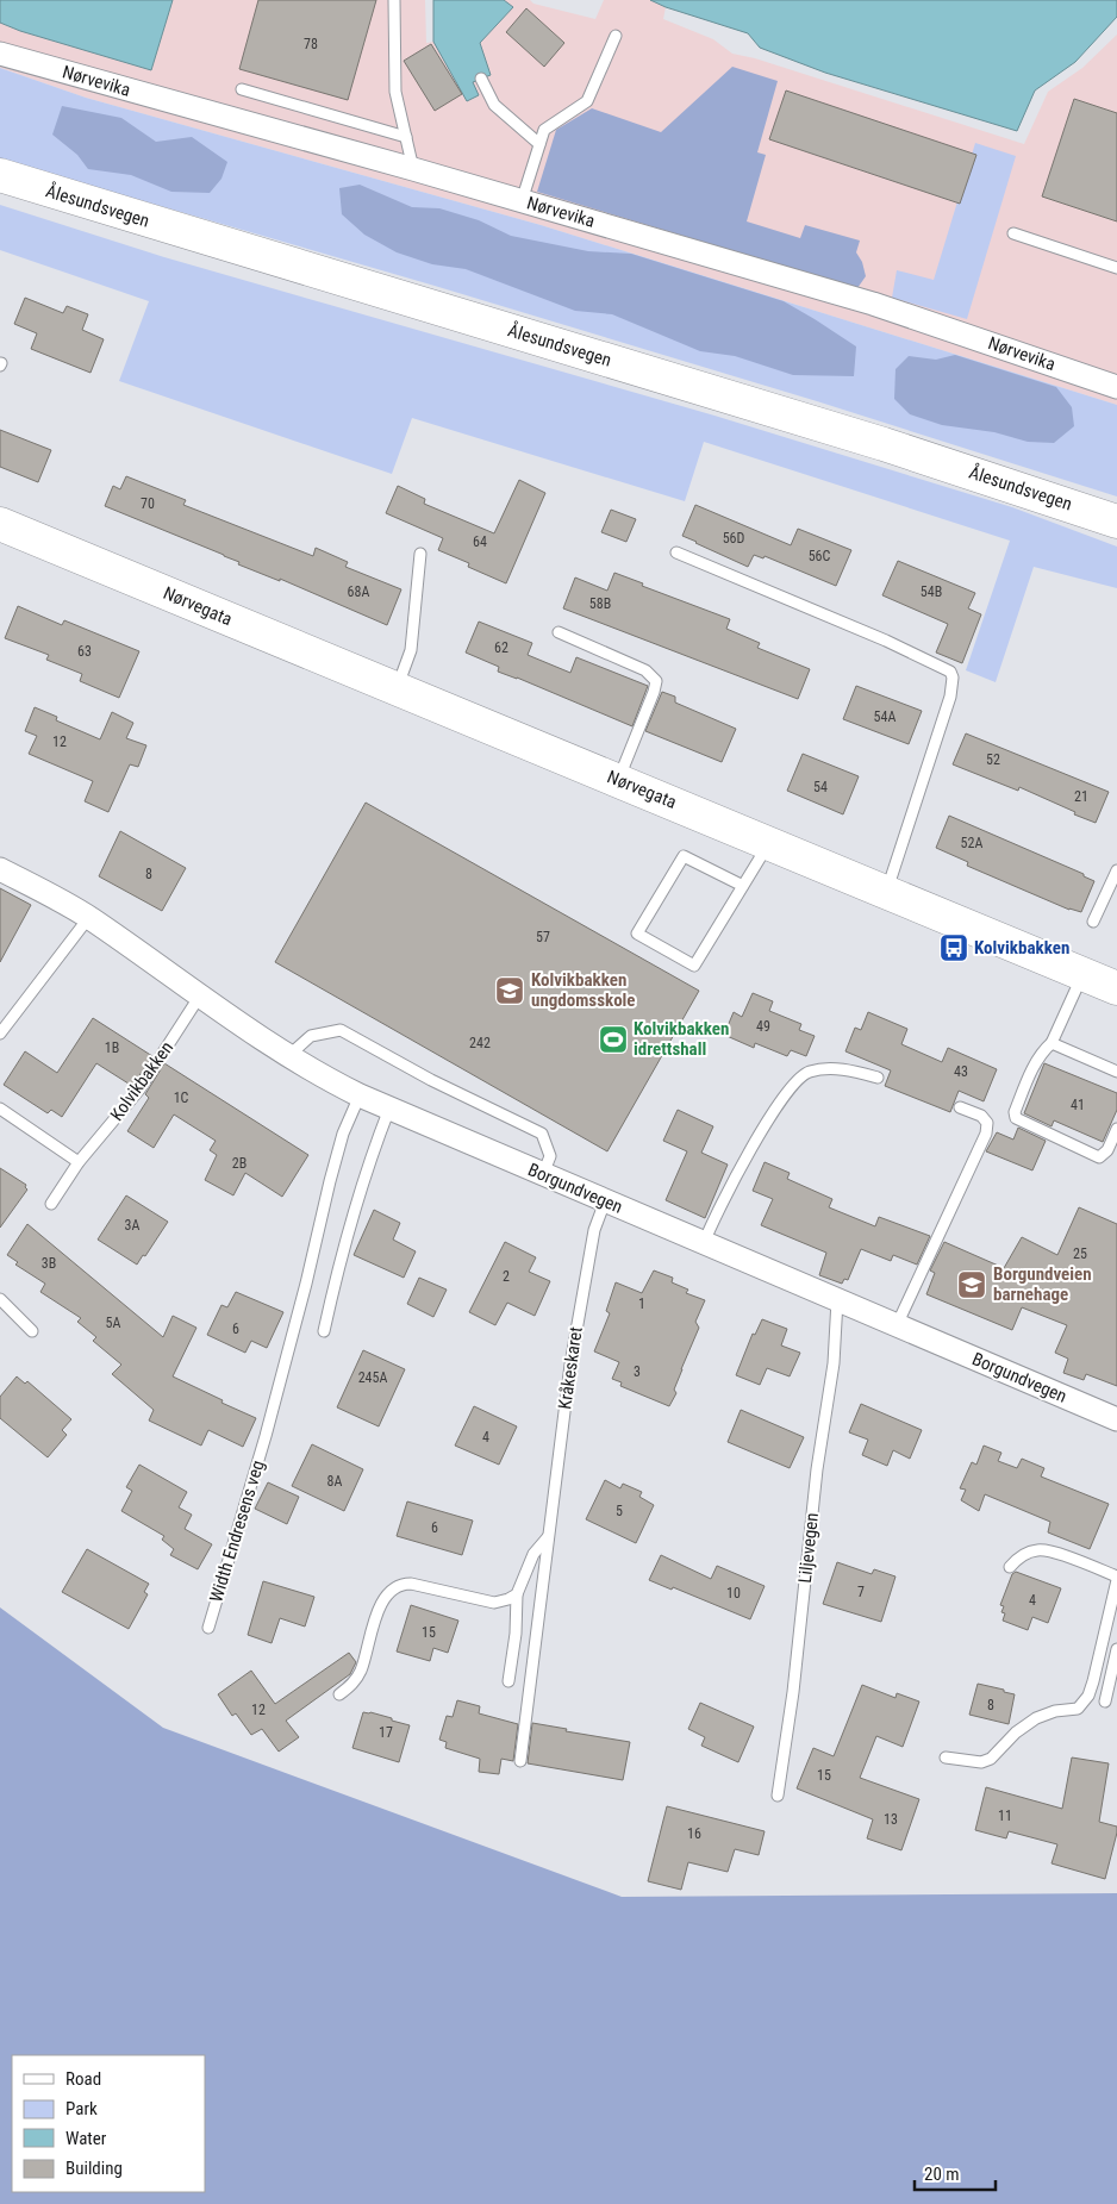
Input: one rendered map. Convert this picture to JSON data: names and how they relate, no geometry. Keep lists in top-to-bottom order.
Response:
{
  "streets": {
    "main road": ["Ålesundsvegen", "Nørvegata"],
    "street": ["Nørvevika", "Borgundvegen"],
    "lane": [
      "Kolvikbakken",
      "Kråkeskaret",
      "Width Endresens veg",
      "Liljevegen"
    ]
  },
  "crossings": [
    ["Borgundvegen", "Kråkeskaret"],
    ["Borgundvegen", "Width Endresens veg"],
    ["Borgundvegen", "Liljevegen"]
  ],
  "places": {
    "bus stop": ["Kolvikbakken"],
    "school or university": ["Kolvikbakken ungdomsskole", "Borgundveien barnehage"],
    "sports": ["Kolvikbakken idrettshall"]
  },
  "house_numbers": [
    "78",
    "70",
    "56D",
    "64",
    "56C",
    "68A",
    "54B",
    "58B",
    "62",
    "63",
    "54A",
    "12",
    "52",
    "54",
    "21",
    "52A",
    "8",
    "57",
    "49",
    "242",
    "1B",
    "43",
    "1C",
    "41",
    "2B",
    "3A",
    "25",
    "3B",
    "2",
    "1",
    "5A",
    "6",
    "3",
    "245A",
    "4",
    "8A",
    "5",
    "6",
    "7",
    "10",
    "4",
    "15",
    "8",
    "12",
    "17",
    "15",
    "11",
    "13",
    "16"
  ],
  "legend": [
    "Road",
    "Park",
    "Water",
    "Building"
  ],
  "scale_bar": "20 m"
}
